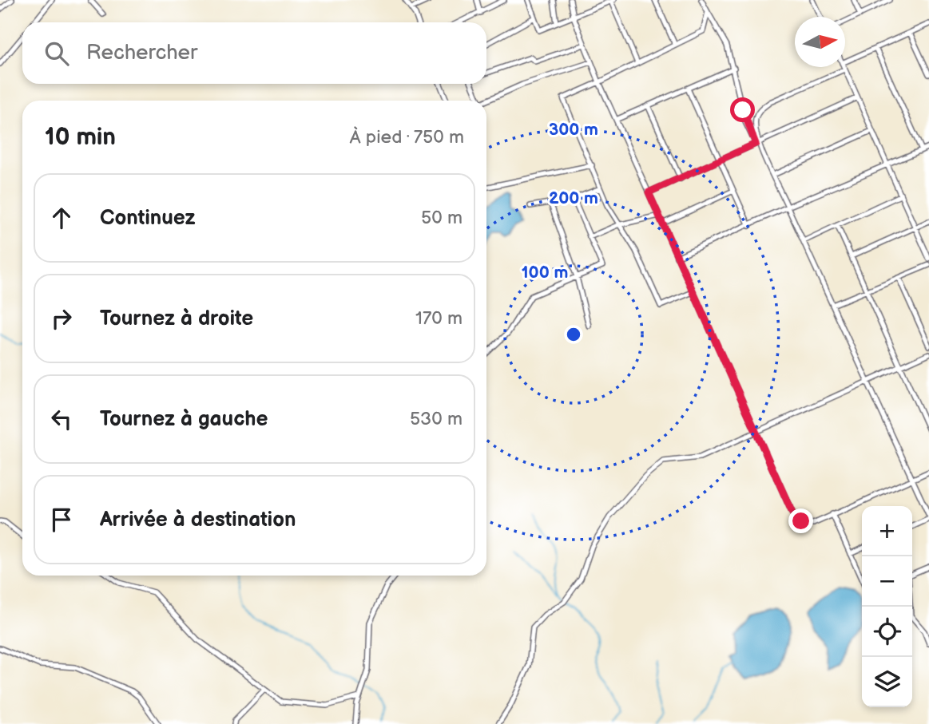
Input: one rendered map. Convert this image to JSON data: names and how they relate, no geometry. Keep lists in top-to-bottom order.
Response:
{
  "north": "right",
  "page": {
    "search": "Rechercher",
    "heading": ["10 min", "À pied · 750 m"],
    "list": [
      ["Continuez", "50 m"],
      ["Tournez à droite", "170 m"],
      ["Tournez à gauche", "530 m"],
      "Arrivée à destination"
    ],
    "map_buttons": ["+", "−"]
  },
  "rings": ["300 m", "200 m", "100 m"]
}
